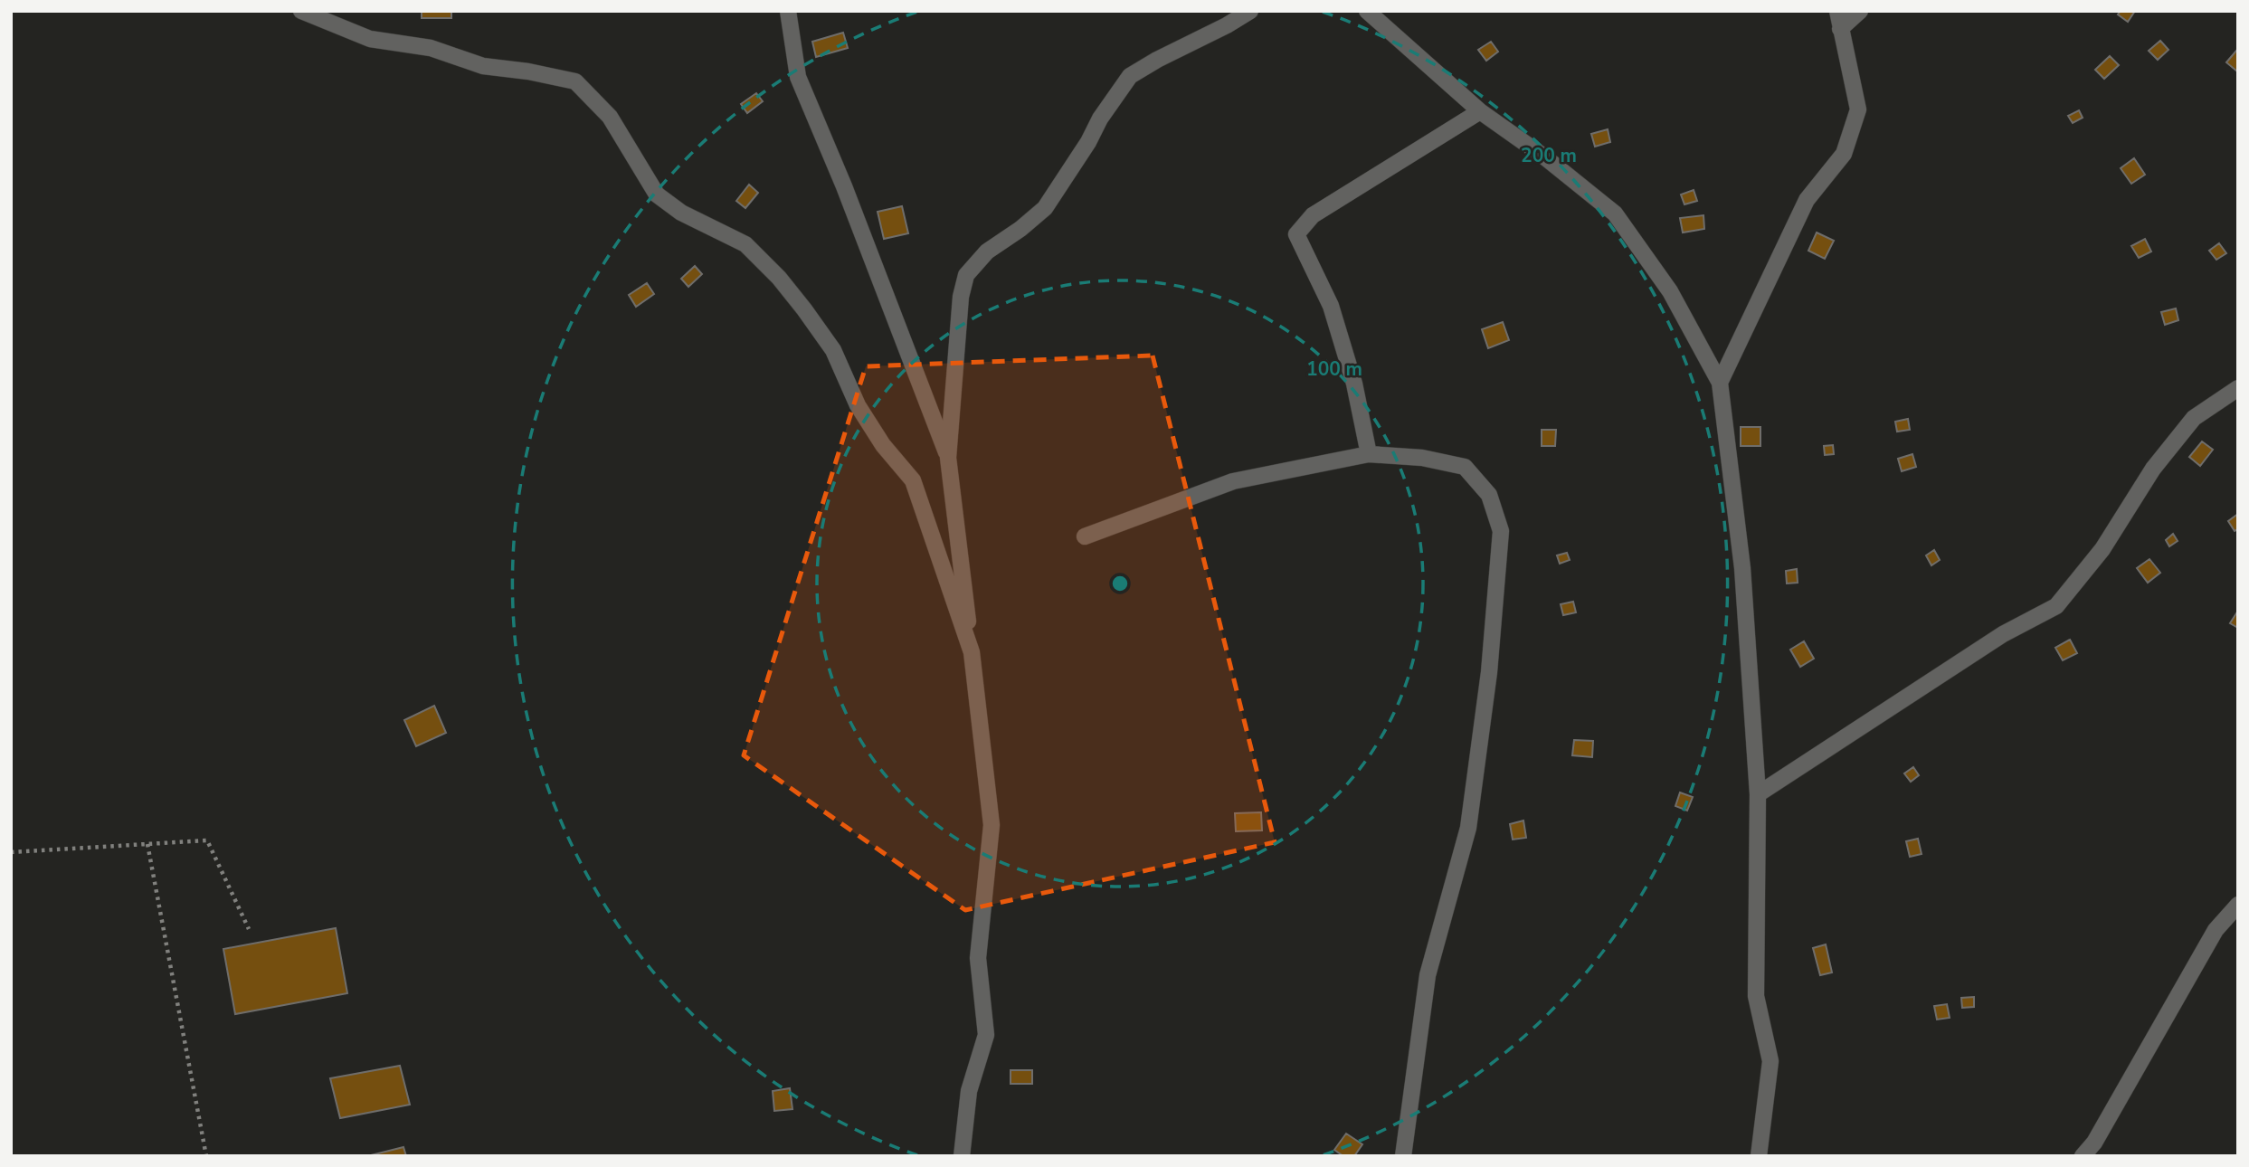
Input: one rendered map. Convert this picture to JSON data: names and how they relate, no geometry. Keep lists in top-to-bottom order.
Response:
{
  "rings": ["200 m", "100 m"]
}
